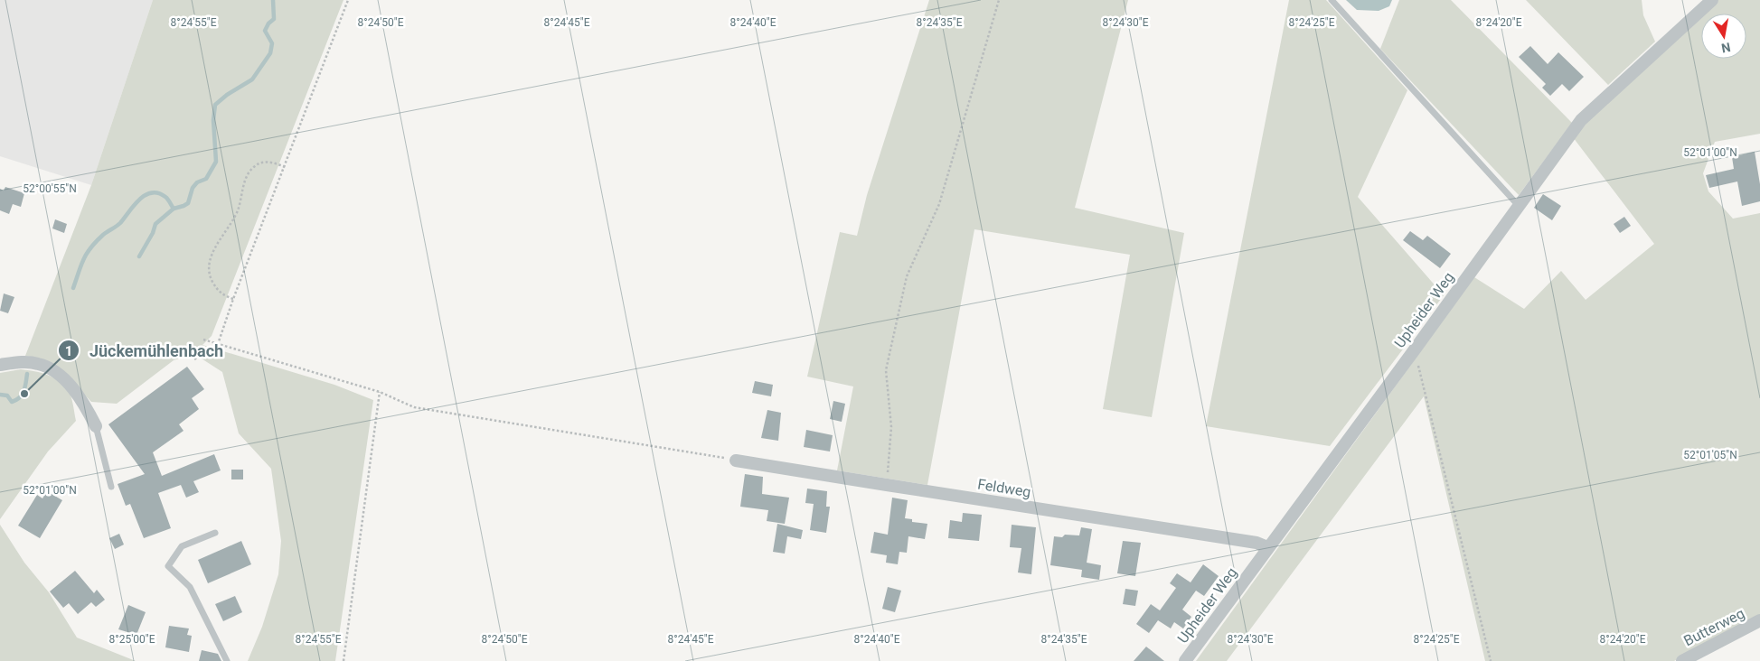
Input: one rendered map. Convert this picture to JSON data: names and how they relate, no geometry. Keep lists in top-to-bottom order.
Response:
{
  "streets": {
    "street": ["Upheider Weg", "Feldweg", "Butterweg"]
  },
  "crossings": [
    ["Upheider Weg", "Feldweg"]
  ],
  "places": ["Jückemühlenbach"],
  "north": "bottom",
  "coordinates": [
    "8°24'55\"E",
    "8°24'50\"E",
    "8°24'45\"E",
    "8°24'40\"E",
    "8°24'35\"E",
    "8°24'30\"E",
    "8°24'25\"E",
    "8°24'20\"E",
    "52°01'00\"N",
    "52°00'55\"N",
    "52°01'05\"N",
    "8°25'00\"E"
  ]
}
